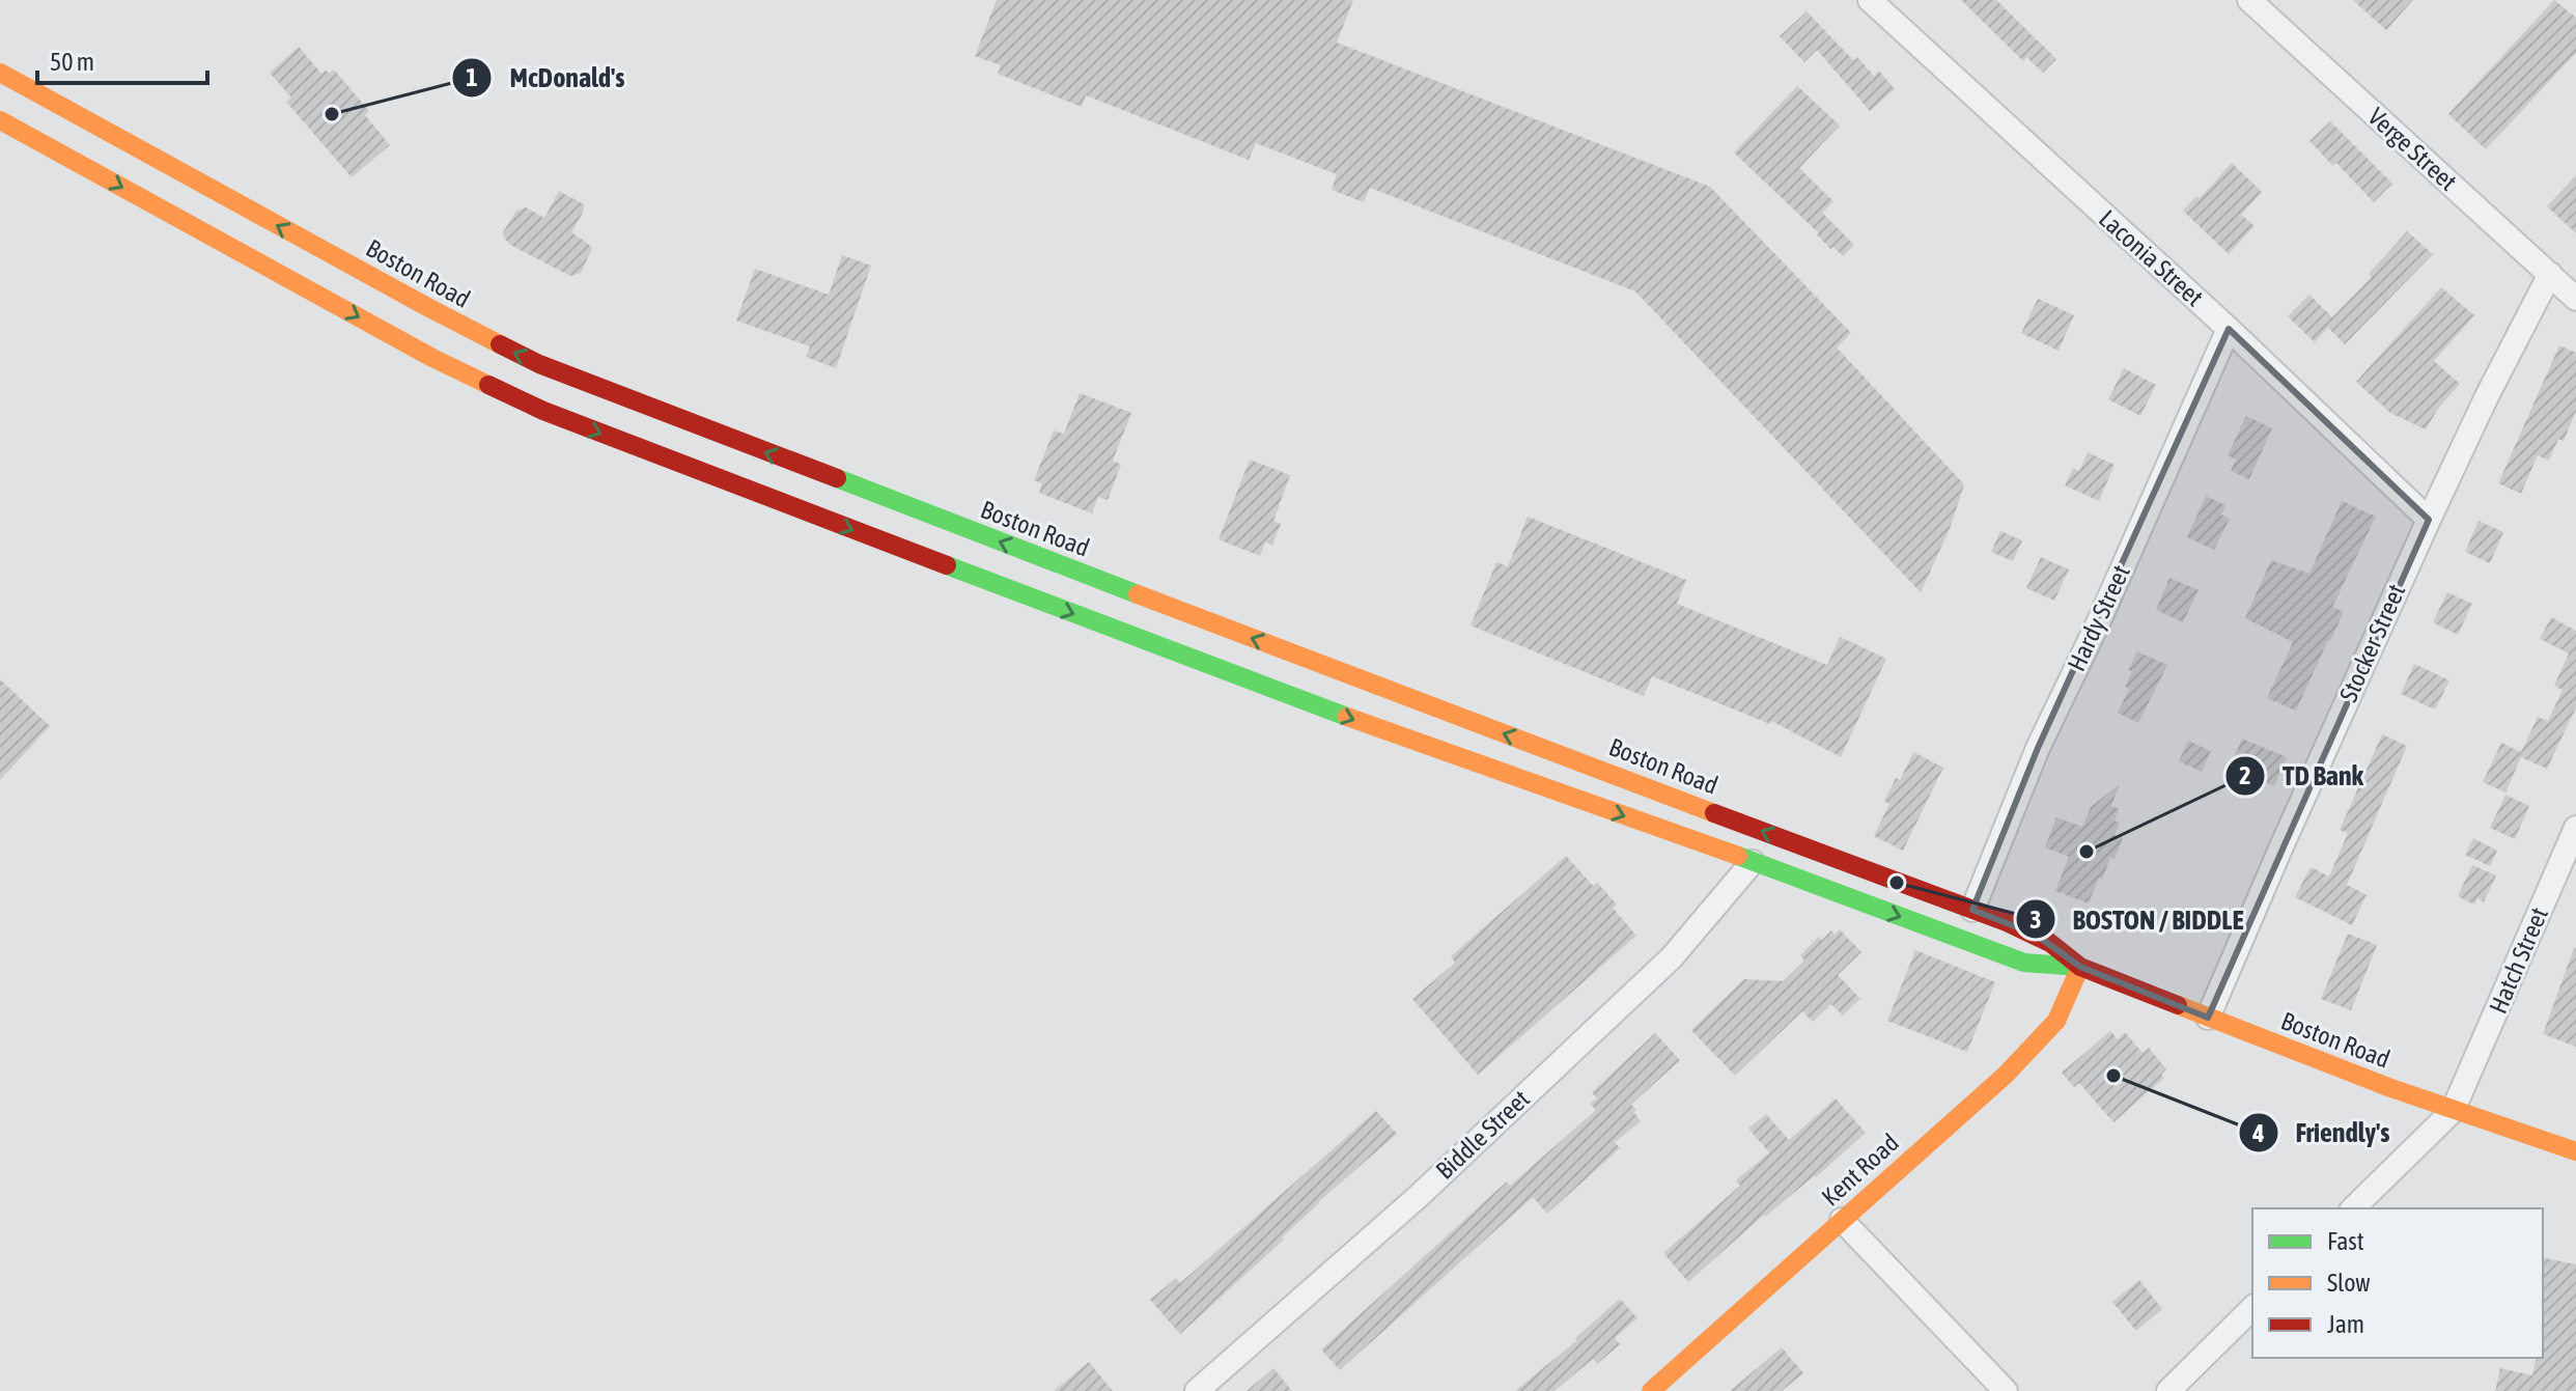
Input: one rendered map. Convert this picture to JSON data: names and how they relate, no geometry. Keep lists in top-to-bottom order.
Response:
{
  "streets": {
    "main road": ["Boston Road", "Kent Road"],
    "street": [
      "Verge Street",
      "Laconia Street",
      "Hardy Street",
      "Stocker Street",
      "Hatch Street",
      "Biddle Street"
    ]
  },
  "crossings": [
    ["Verge Street", "Stocker Street"],
    ["Laconia Street", "Hardy Street"],
    ["Laconia Street", "Stocker Street"],
    ["Boston Road", "Hardy Street"],
    ["Boston Road", "Stocker Street"],
    ["Boston Road", "Hatch Street"],
    ["Boston Road", "Biddle Street"],
    ["Boston Road", "Kent Road"]
  ],
  "places": [
    "McDonald's",
    "TD Bank",
    "BOSTON / BIDDLE",
    "Friendly's"
  ],
  "legend": ["Fast", "Slow", "Jam"],
  "scale_bar": "50 m"
}
